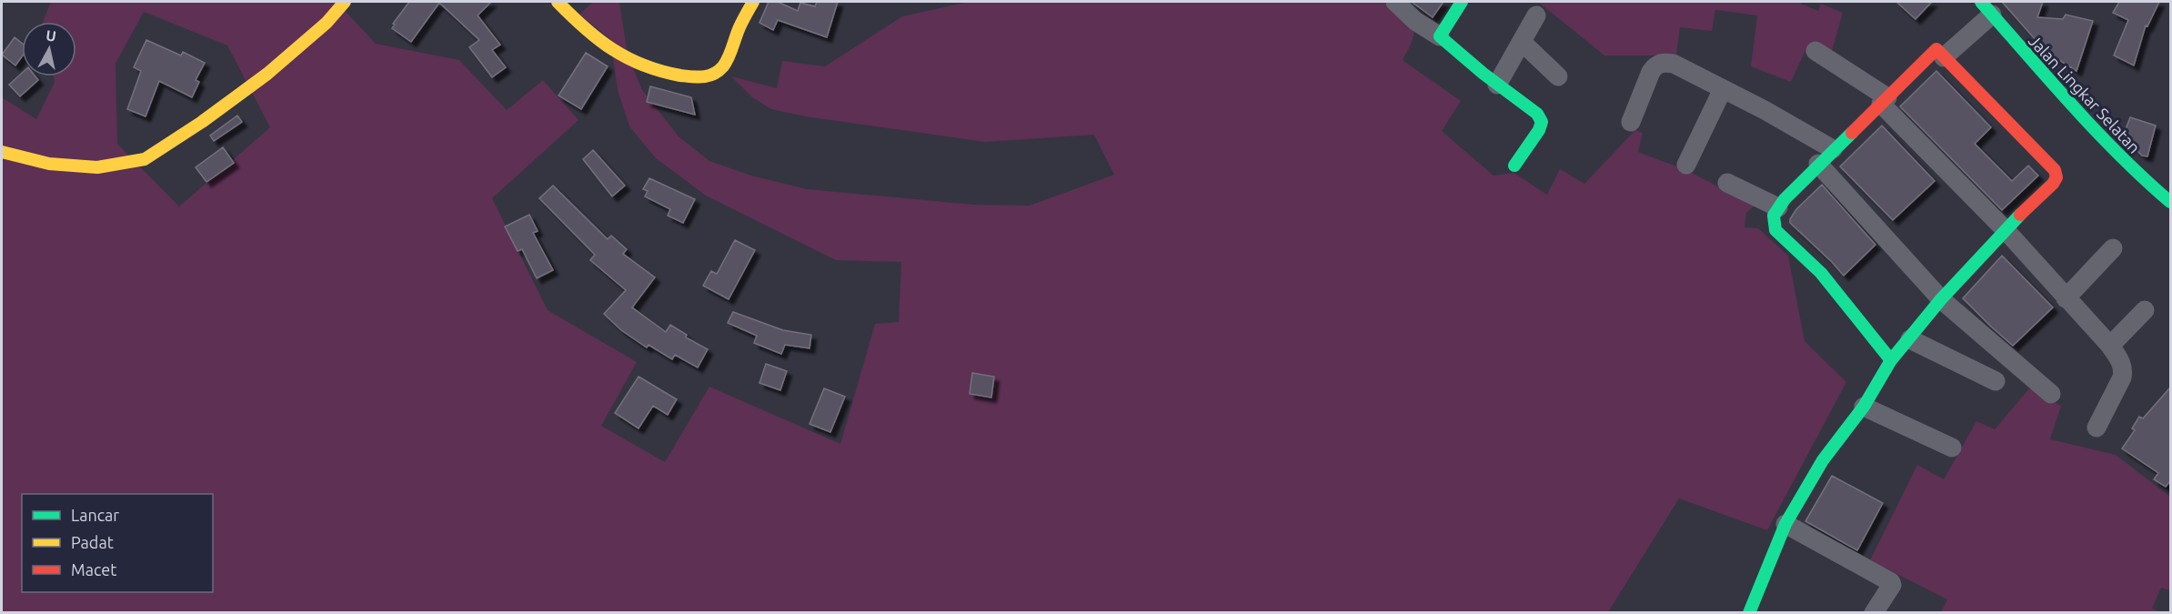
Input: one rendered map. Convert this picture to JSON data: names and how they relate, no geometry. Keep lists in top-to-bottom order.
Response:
{
  "streets": {
    "street": ["Jalan Lingkar Selatan"]
  },
  "legend": ["Lancar", "Padat", "Macet"],
  "north": "top"
}
